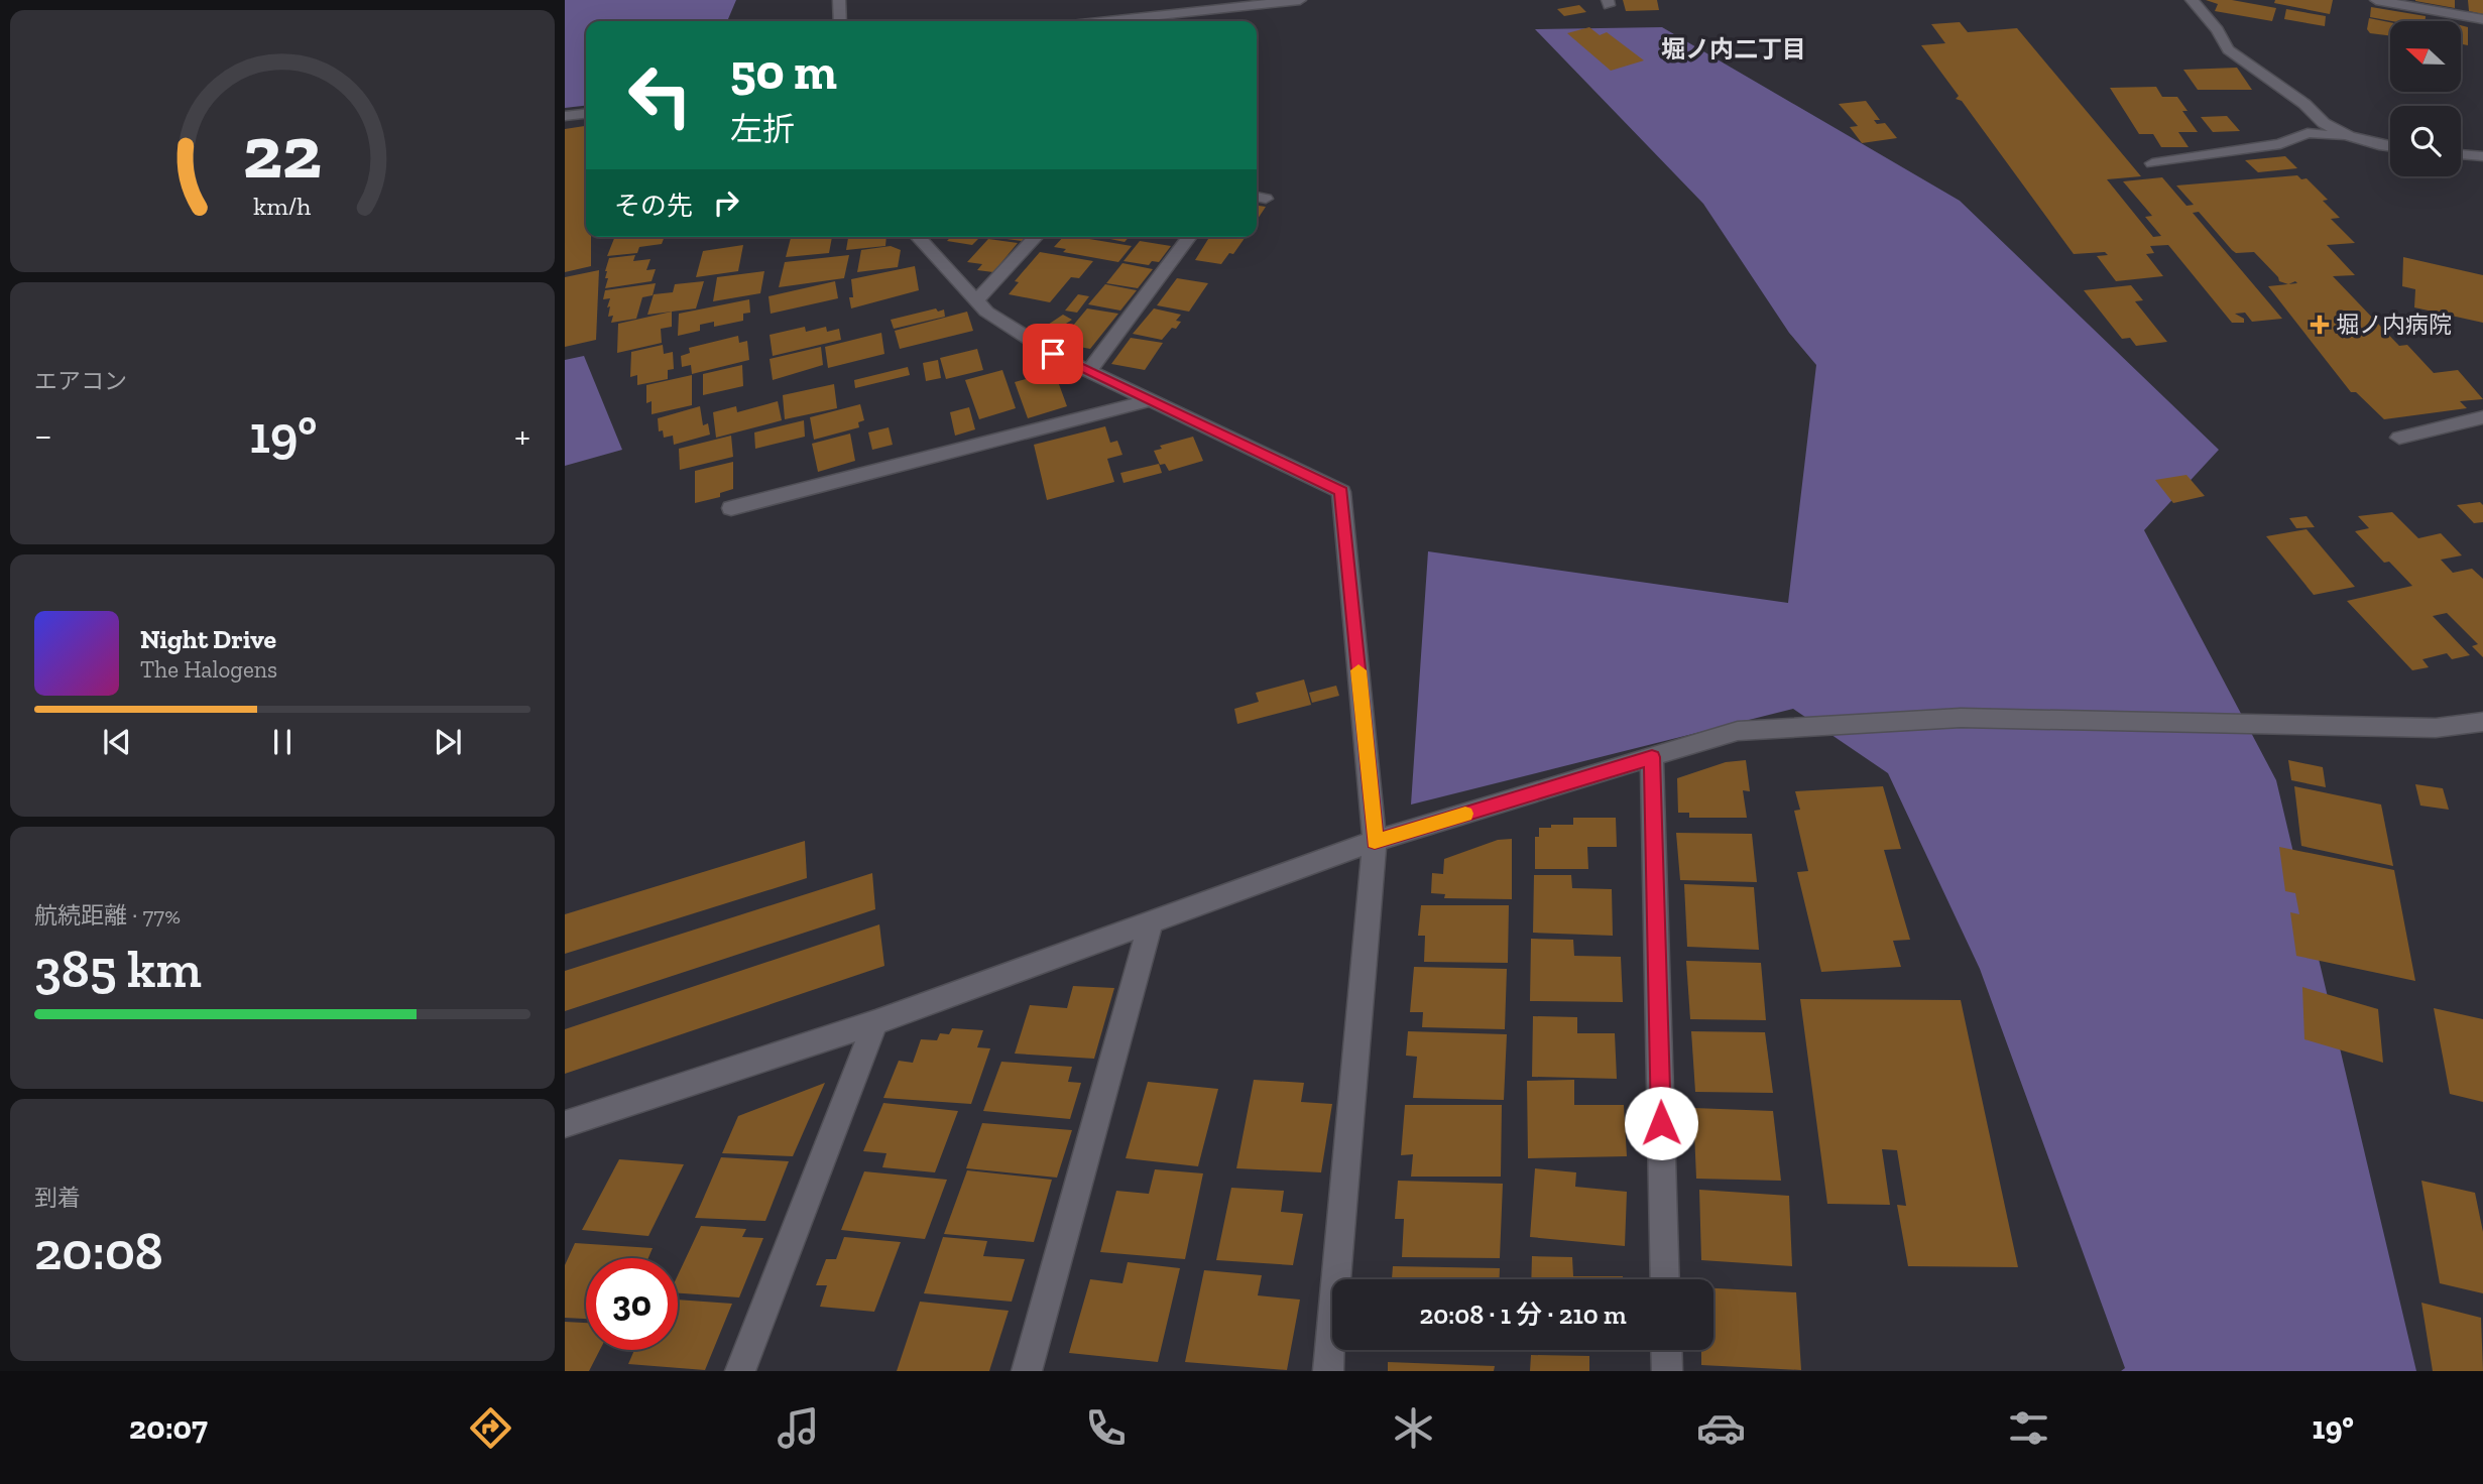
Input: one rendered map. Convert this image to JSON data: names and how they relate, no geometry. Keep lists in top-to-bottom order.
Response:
{
  "districts": ["堀ノ内二丁目"],
  "places": {
    "health": ["堀ノ内病院"]
  },
  "north": "left",
  "page": {
    "turn": ["50 m", "左折"],
    "then": "その先",
    "tile": [
      "エアコン",
      ["航続距離 · 77%", "385 km"],
      ["到着", "20:08"]
    ],
    "heat": ["−", "19°", "+"],
    "song": ["Night Drive", "The Halogens"],
    "limit": "30",
    "trip": "20:08 · 1 分 · 210 m",
    "tabs": ["20:07", "19°"],
    "gauge": ["22", "km/h"]
  }
}
